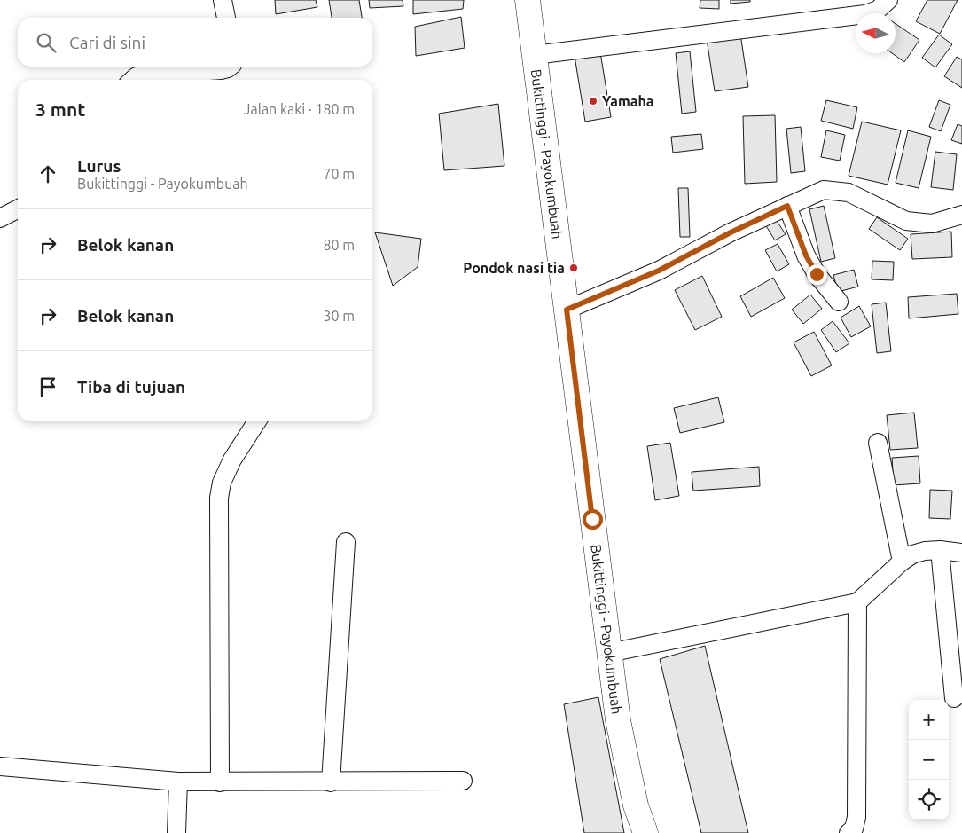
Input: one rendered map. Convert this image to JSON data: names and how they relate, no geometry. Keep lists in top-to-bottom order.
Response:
{
  "streets": {
    "main road": ["Bukittinggi - Payokumbuah"]
  },
  "places": ["Yamaha", "Pondok nasi tia"],
  "north": "left",
  "page": {
    "search": "Cari di sini",
    "heading": ["3 mnt", "Jalan kaki · 180 m"],
    "list": [
      ["Lurus", "Bukittinggi - Payokumbuah", "70 m"],
      ["Belok kanan", "80 m"],
      ["Belok kanan", "30 m"],
      "Tiba di tujuan"
    ],
    "map_buttons": ["+", "−"]
  }
}
